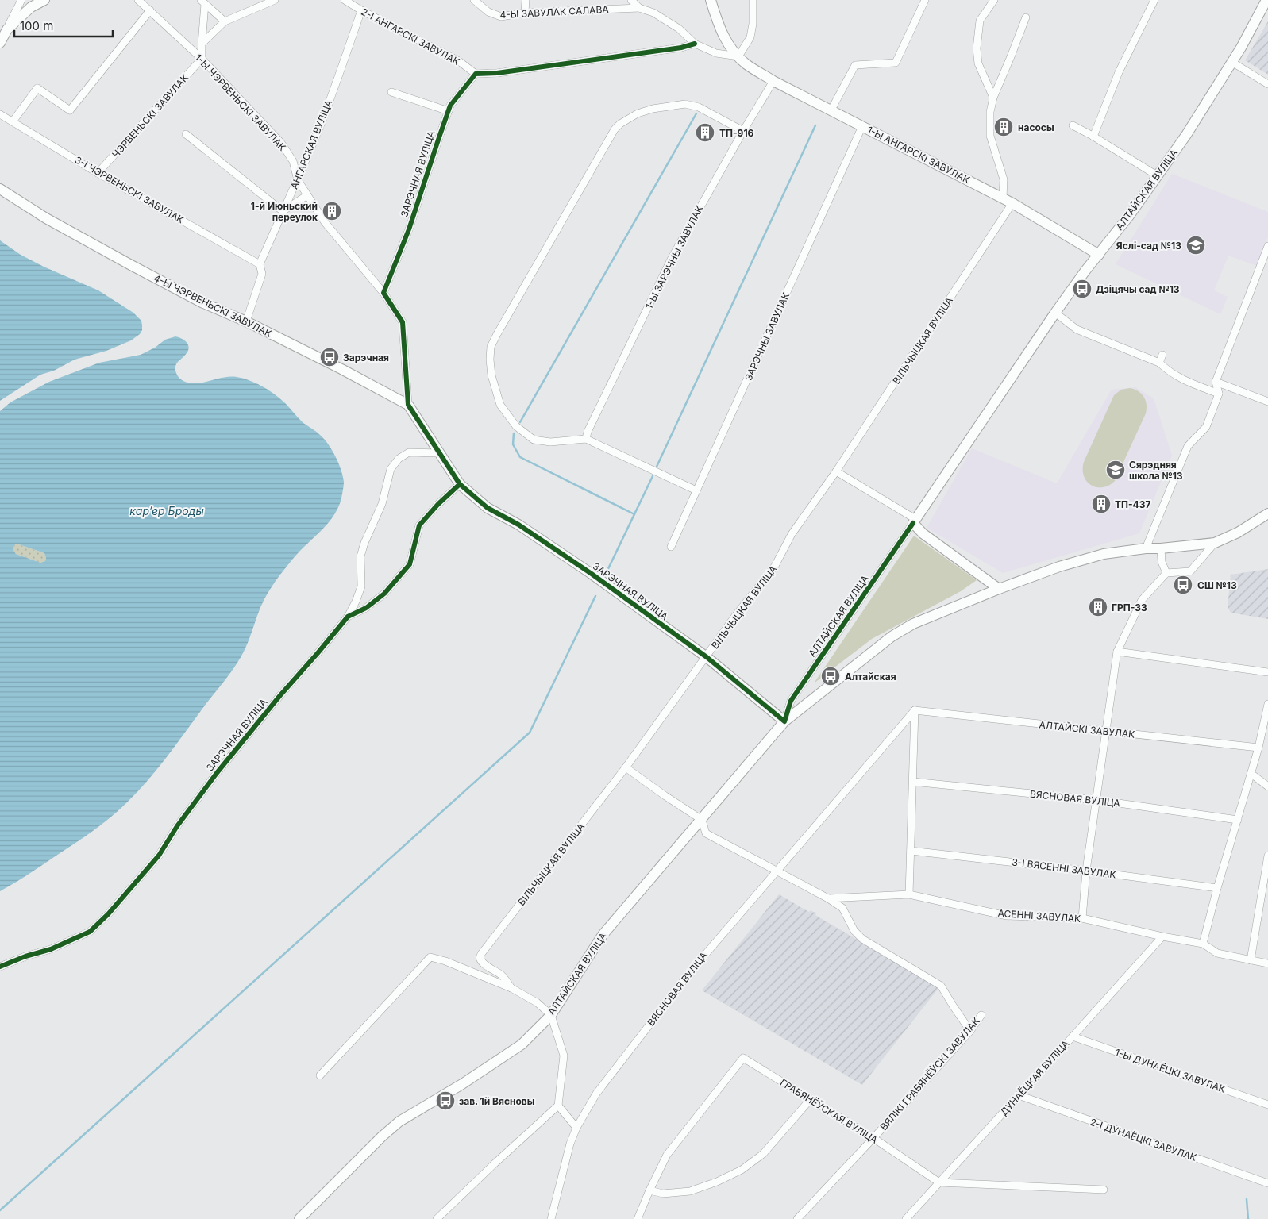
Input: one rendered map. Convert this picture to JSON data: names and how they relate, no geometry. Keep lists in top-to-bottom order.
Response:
{
  "streets": {
    "main road": [
      "1-Ы АНГАРСКІ ЗАВУЛАК",
      "ЗАРЭЧНАЯ ВУЛІЦА",
      "АЛТАЙСКАЯ ВУЛІЦА",
      "4-Ы ЧЭРВЕНЬСКІ ЗАВУЛАК"
    ],
    "street": [
      "4-Ы ЗАВУЛАК САЛАВА",
      "2-І АНГАРСКІ ЗАВУЛАК",
      "1-Ы ЧЭРВЕНЬСКІ ЗАВУЛАК",
      "ЧЭРВЕНЬСКІ ЗАВУЛАК",
      "АНГАРСКАЯ ВУЛІЦА",
      "3-І ЧЭРВЕНЬСКІ ЗАВУЛАК",
      "1-Ы ЗАРЭЧНЫ ЗАВУЛАК",
      "ЗАРЭЧНЫ ЗАВУЛАК",
      "ВІЛЬЧЫЦКАЯ ВУЛІЦА",
      "АЛТАЙСКІ ЗАВУЛАК",
      "ВЯСНОВАЯ ВУЛІЦА",
      "3-І ВЯСЕННІ ЗАВУЛАК",
      "АСЕННІ ЗАВУЛАК",
      "1-Ы ДУНАЁЦКІ ЗАВУЛАК",
      "ВЯЛІКІ ГРАБЯНЁЎСКІ ЗАВУЛАК",
      "ДУНАЁЦКАЯ ВУЛІЦА",
      "ГРАБЯНЁЎСКАЯ ВУЛІЦА",
      "2-І ДУНАЁЦКІ ЗАВУЛАК"
    ]
  },
  "crossings": [
    ["4-Ы ЗАВУЛАК САЛАВА", "1-Ы АНГАРСКІ ЗАВУЛАК"],
    ["2-І АНГАРСКІ ЗАВУЛАК", "АНГАРСКАЯ ВУЛІЦА"],
    ["2-І АНГАРСКІ ЗАВУЛАК", "ЗАРЭЧНАЯ ВУЛІЦА"],
    ["1-Ы ЧЭРВЕНЬСКІ ЗАВУЛАК", "ЧЭРВЕНЬСКІ ЗАВУЛАК"],
    ["1-Ы ЧЭРВЕНЬСКІ ЗАВУЛАК", "АНГАРСКАЯ ВУЛІЦА"],
    ["1-Ы ЧЭРВЕНЬСКІ ЗАВУЛАК", "ЗАРЭЧНАЯ ВУЛІЦА"],
    ["ЧЭРВЕНЬСКІ ЗАВУЛАК", "3-І ЧЭРВЕНЬСКІ ЗАВУЛАК"],
    ["АНГАРСКАЯ ВУЛІЦА", "3-І ЧЭРВЕНЬСКІ ЗАВУЛАК"],
    ["АНГАРСКАЯ ВУЛІЦА", "4-Ы ЧЭРВЕНЬСКІ ЗАВУЛАК"],
    ["1-Ы АНГАРСКІ ЗАВУЛАК", "АЛТАЙСКАЯ ВУЛІЦА"],
    ["1-Ы АНГАРСКІ ЗАВУЛАК", "1-Ы ЗАРЭЧНЫ ЗАВУЛАК"],
    ["1-Ы АНГАРСКІ ЗАВУЛАК", "ЗАРЭЧНЫ ЗАВУЛАК"],
    ["1-Ы АНГАРСКІ ЗАВУЛАК", "ВІЛЬЧЫЦКАЯ ВУЛІЦА"],
    ["ЗАРЭЧНАЯ ВУЛІЦА", "АЛТАЙСКАЯ ВУЛІЦА"],
    ["ЗАРЭЧНАЯ ВУЛІЦА", "4-Ы ЧЭРВЕНЬСКІ ЗАВУЛАК"],
    ["ЗАРЭЧНАЯ ВУЛІЦА", "ВІЛЬЧЫЦКАЯ ВУЛІЦА"],
    ["АЛТАЙСКІ ЗАВУЛАК", "ВЯСНОВАЯ ВУЛІЦА"],
    ["АСЕННІ ЗАВУЛАК", "ДУНАЁЦКАЯ ВУЛІЦА"],
    ["1-Ы ДУНАЁЦКІ ЗАВУЛАК", "ДУНАЁЦКАЯ ВУЛІЦА"],
    ["ВЯЛІКІ ГРАБЯНЁЎСКІ ЗАВУЛАК", "ГРАБЯНЁЎСКАЯ ВУЛІЦА"],
    ["ДУНАЁЦКАЯ ВУЛІЦА", "ГРАБЯНЁЎСКАЯ ВУЛІЦА"],
    ["ДУНАЁЦКАЯ ВУЛІЦА", "2-І ДУНАЁЦКІ ЗАВУЛАК"]
  ],
  "water": ["карʼер Броды"],
  "places": {
    "building": [
      "насосы",
      "ТП-916",
      "1-й Июньский переулок",
      "ТП-437",
      "ГРП-33"
    ],
    "school or university": ["Яслі-сад №13", "Сярэдняя школа №13"],
    "bus stop": [
      "Дзіцячы сад №13",
      "Зарэчная",
      "СШ №13",
      "Алтайская",
      "зав. 1й Вясновы"
    ]
  },
  "scale_bar": "100 m"
}
